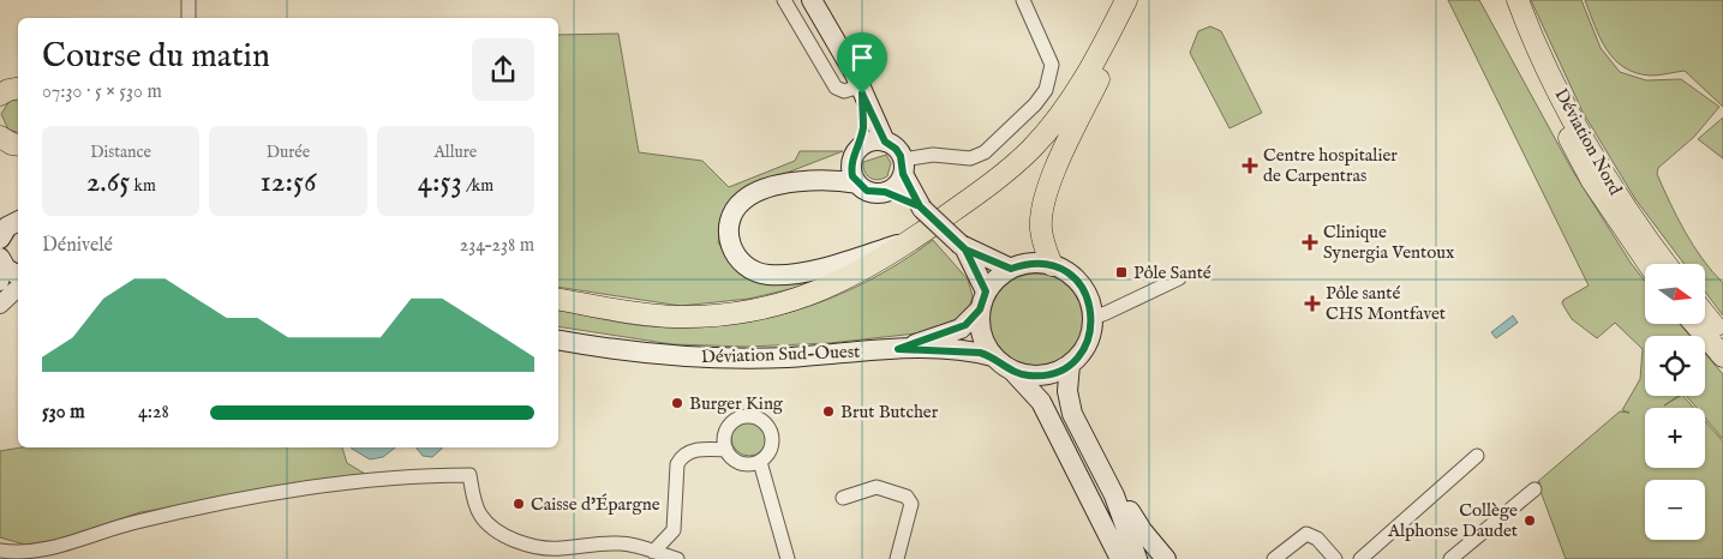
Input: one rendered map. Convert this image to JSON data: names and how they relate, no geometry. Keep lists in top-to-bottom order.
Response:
{
  "streets": {
    "main road": ["Déviation Nord", "Déviation Sud-Ouest"]
  },
  "places": {
    "health": ["Centre hospitalier de Carpentras", "Clinique Synergia Ventoux", "Pôle santé CHS Montfavet"],
    "transit": ["Pôle Santé"],
    "other": [
      "Burger King",
      "Brut Butcher",
      "Caisse d'Épargne",
      "Collège Alphonse Daudet"
    ]
  },
  "north": "right",
  "page": {
    "heading": ["Course du matin", "07:30 · 5 × 530 m"],
    "stats": [
      ["Distance", "2.65 km"],
      ["Durée", "12:56"],
      ["Allure", "4:53 /km"]
    ],
    "chart": ["Dénivelé", "234–238 m"],
    "map_buttons": ["+", "−"],
    "list": [
      {
        "name": "530 m",
        "note": "4:28"
      }
    ]
  }
}
